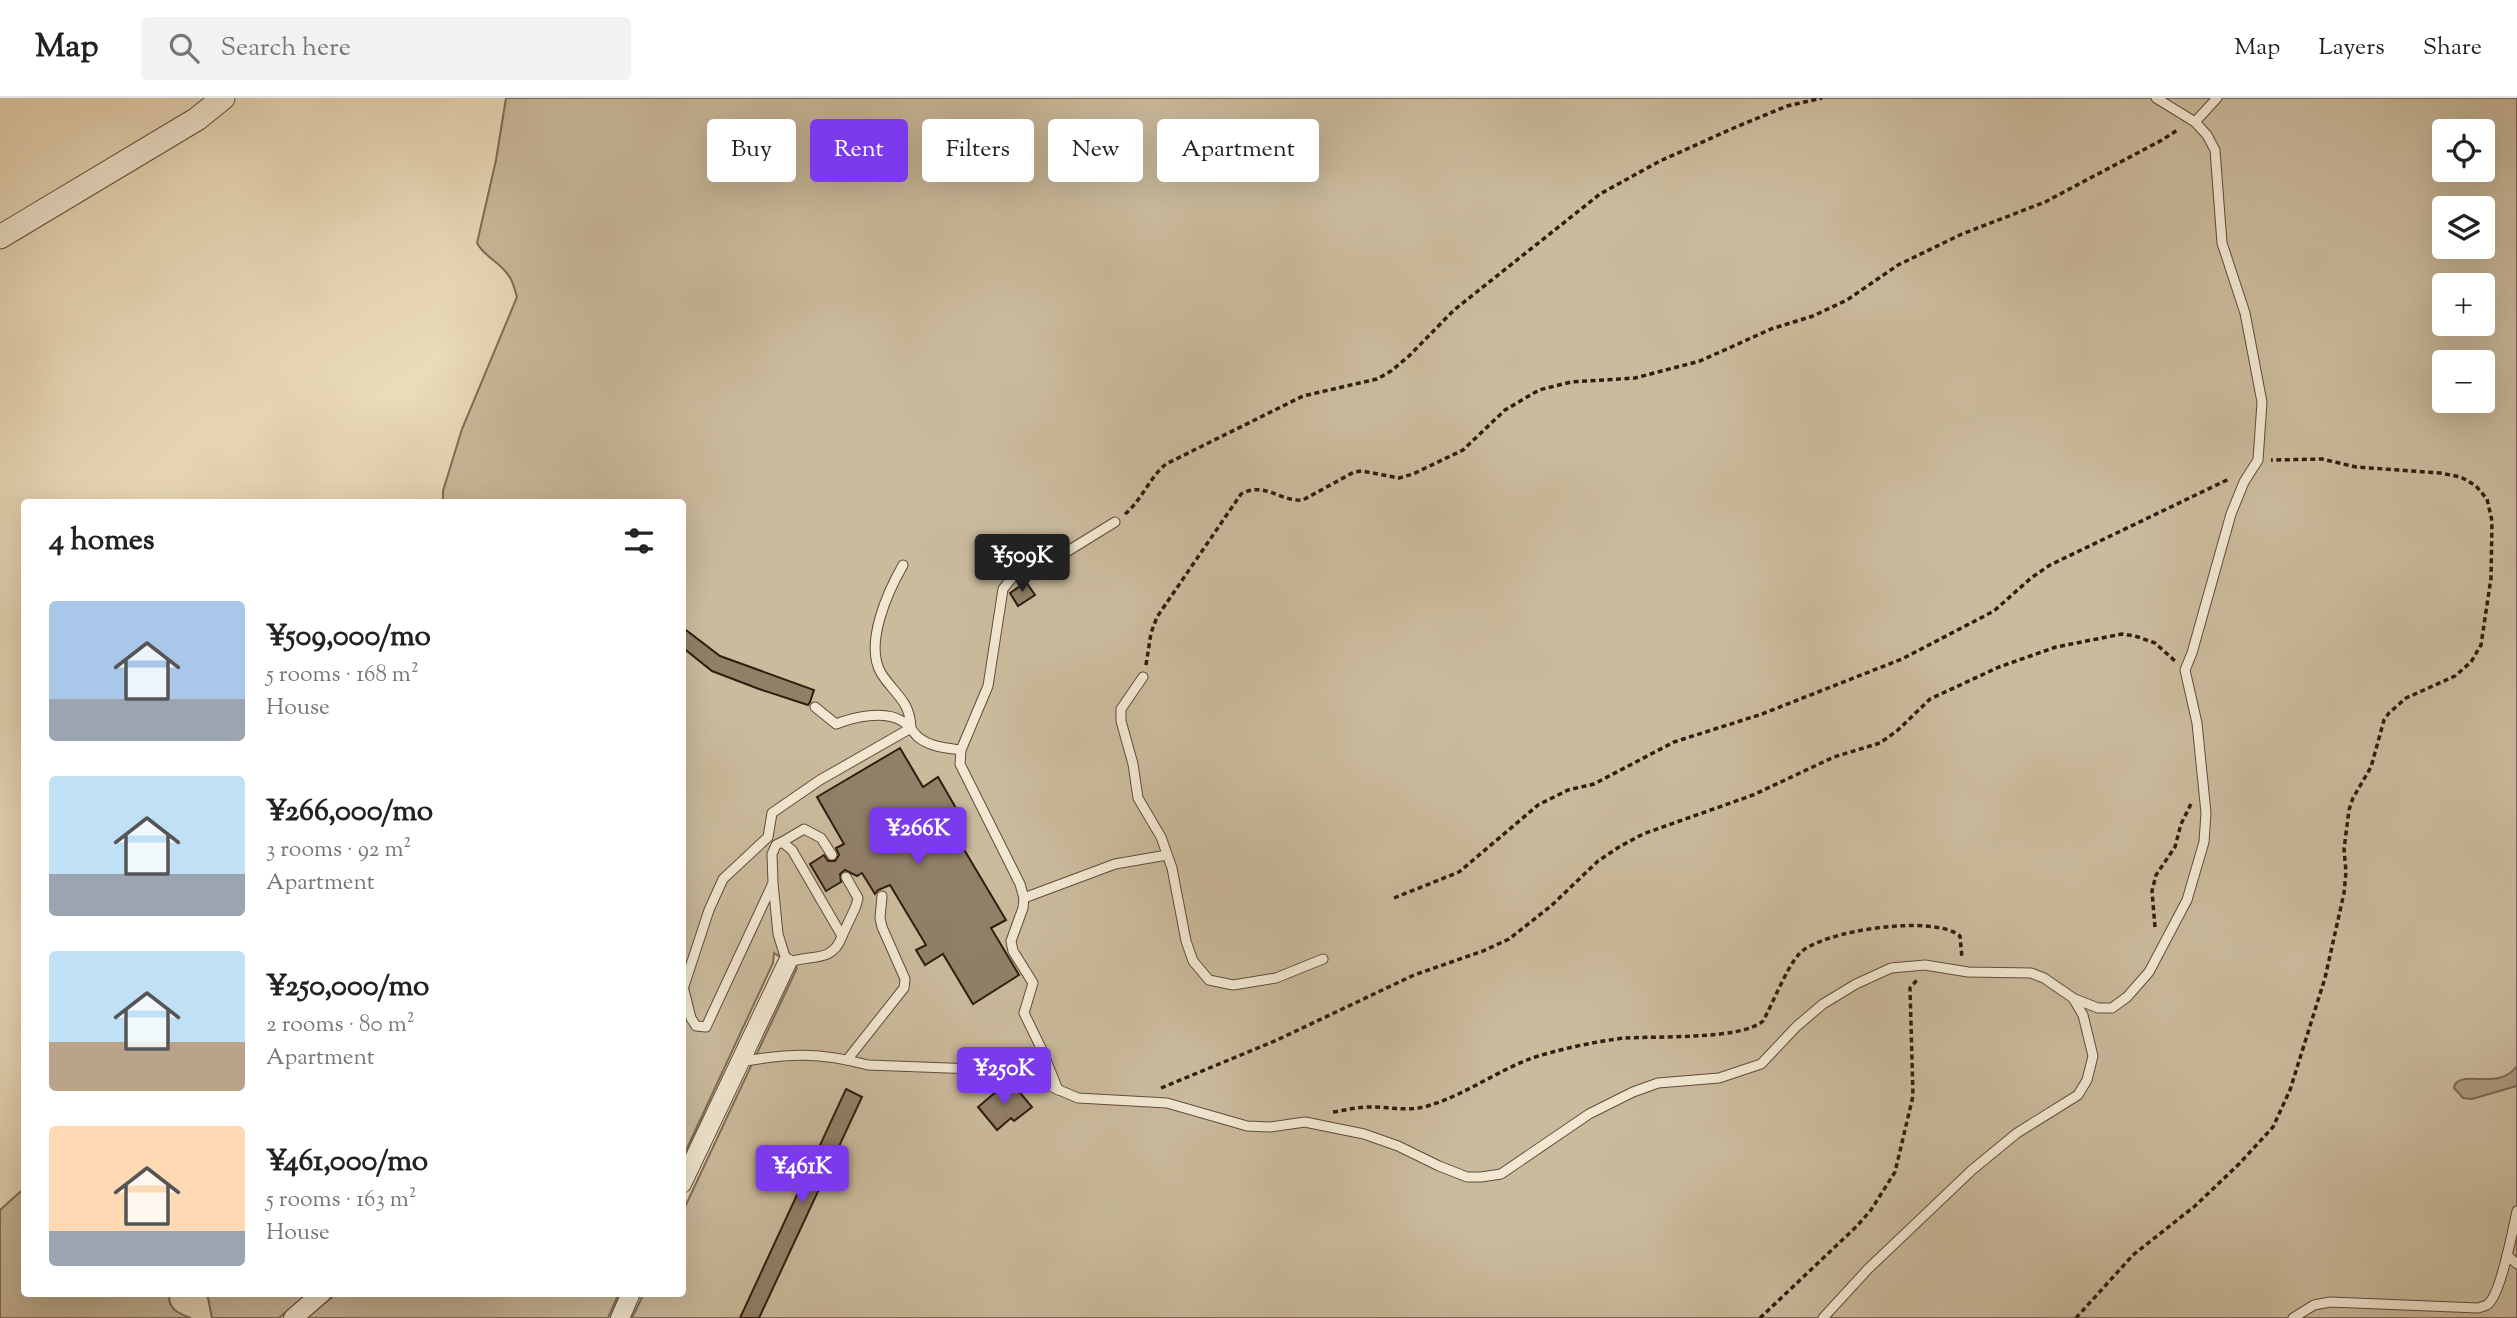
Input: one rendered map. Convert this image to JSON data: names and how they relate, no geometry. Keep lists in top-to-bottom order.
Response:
{
  "page": {
    "header": "Map",
    "search": "Search here",
    "nav": ["Map", "Layers", "Share"],
    "map_buttons": ["+", "−"],
    "chip": [
      "Buy",
      "Rent",
      "Filters",
      "New",
      "Apartment"
    ],
    "heading": "4 homes",
    "price": [
      "¥509K",
      "¥266K",
      "¥250K",
      "¥461K"
    ],
    "list": [
      {
        "name": "¥509,000/mo",
        "note": "5 rooms · 168 m² · House"
      },
      {
        "name": "¥266,000/mo",
        "note": "3 rooms · 92 m² · Apartment"
      },
      {
        "name": "¥250,000/mo",
        "note": "2 rooms · 80 m² · Apartment"
      },
      {
        "name": "¥461,000/mo",
        "note": "5 rooms · 163 m² · House"
      }
    ]
  }
}
